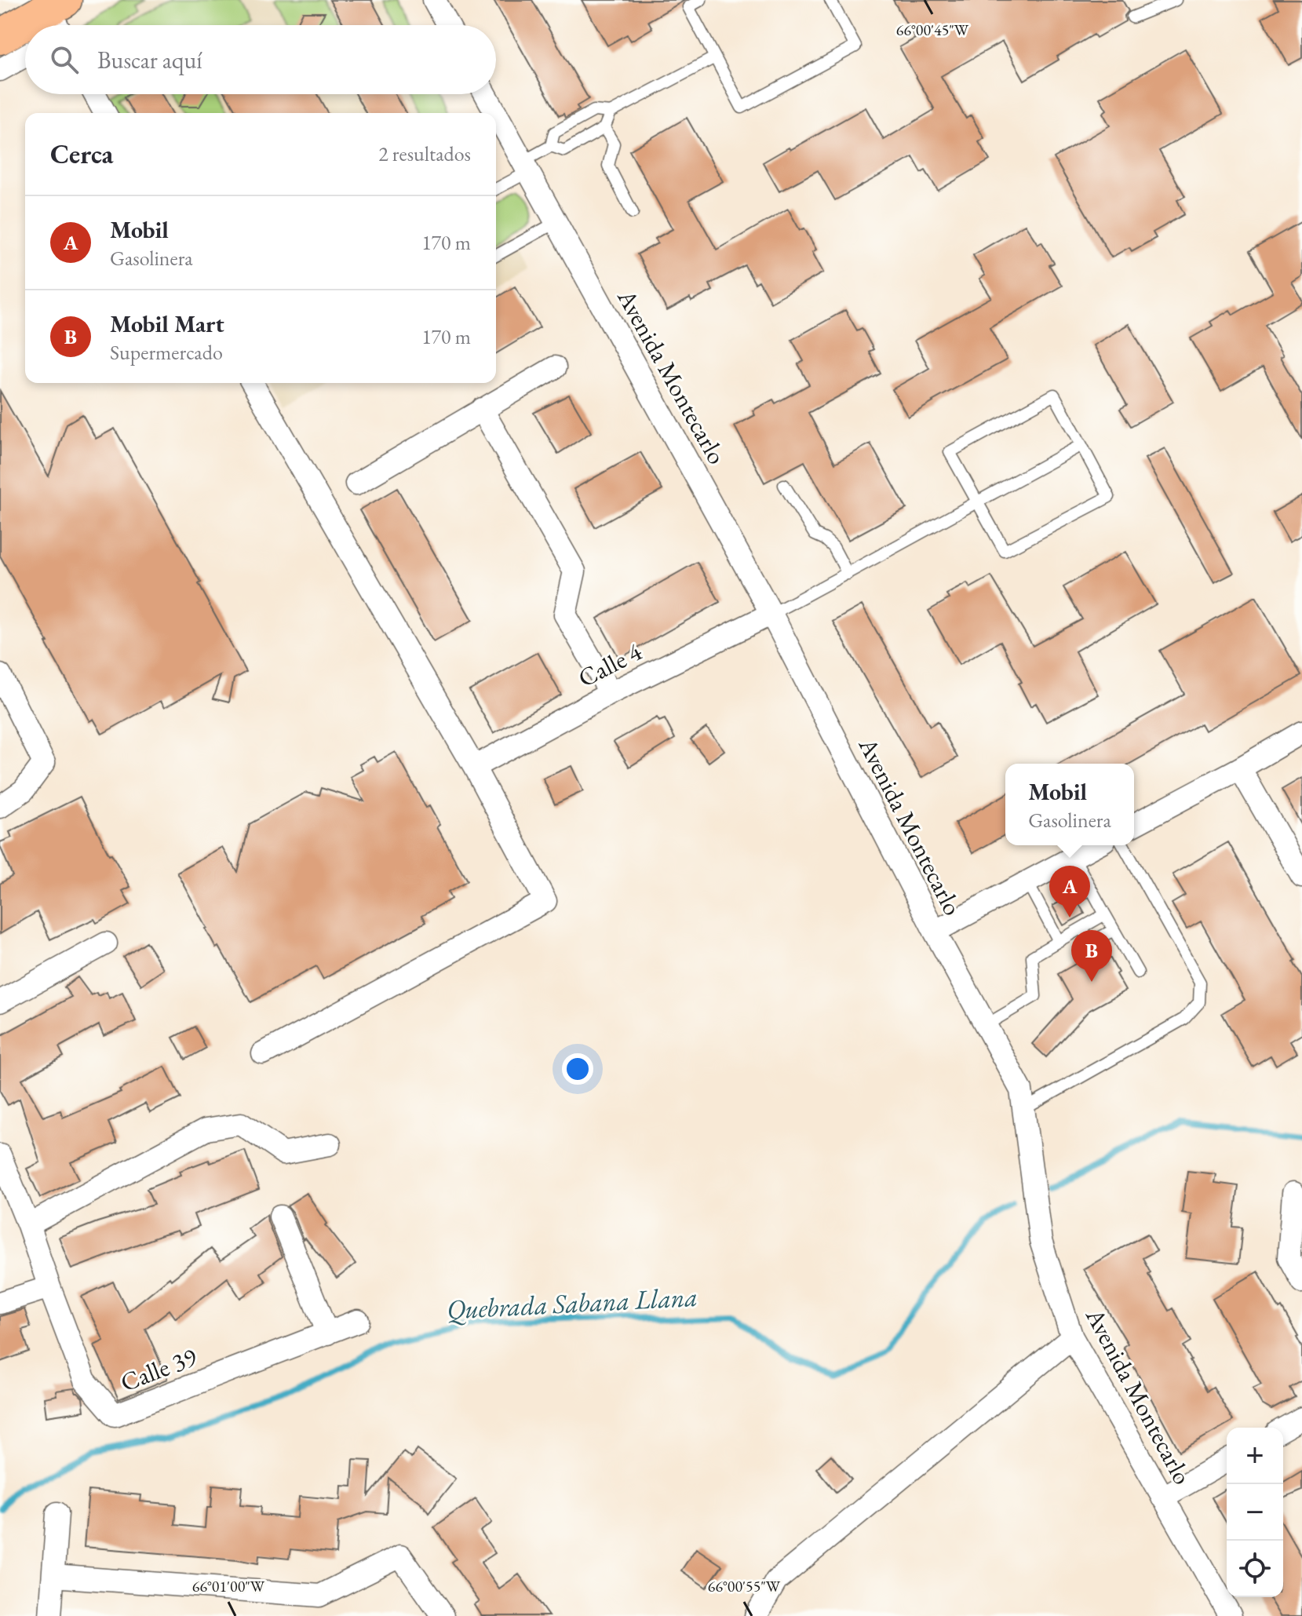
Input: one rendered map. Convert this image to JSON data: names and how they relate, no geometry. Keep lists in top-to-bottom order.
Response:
{
  "streets": {
    "street": ["Avenida Montecarlo", "Calle 4", "Calle 39"]
  },
  "crossings": [
    ["Avenida Montecarlo", "Calle 4"]
  ],
  "water": ["Quebrada Sabana Llana"],
  "page": {
    "search": "Buscar aquí",
    "heading": ["Cerca", "2 resultados"],
    "list": [
      {
        "mark": "A",
        "name": "Mobil",
        "note": "Gasolinera",
        "value": "170 m"
      },
      {
        "mark": "B",
        "name": "Mobil Mart",
        "note": "Supermercado",
        "value": "170 m"
      }
    ],
    "popup": ["Mobil", "Gasolinera"],
    "pins": ["A", "B"],
    "map_buttons": ["+", "−"]
  },
  "coordinates": ["66°00'45\"W", "66°01'00\"W", "66°00'55\"W"]
}
